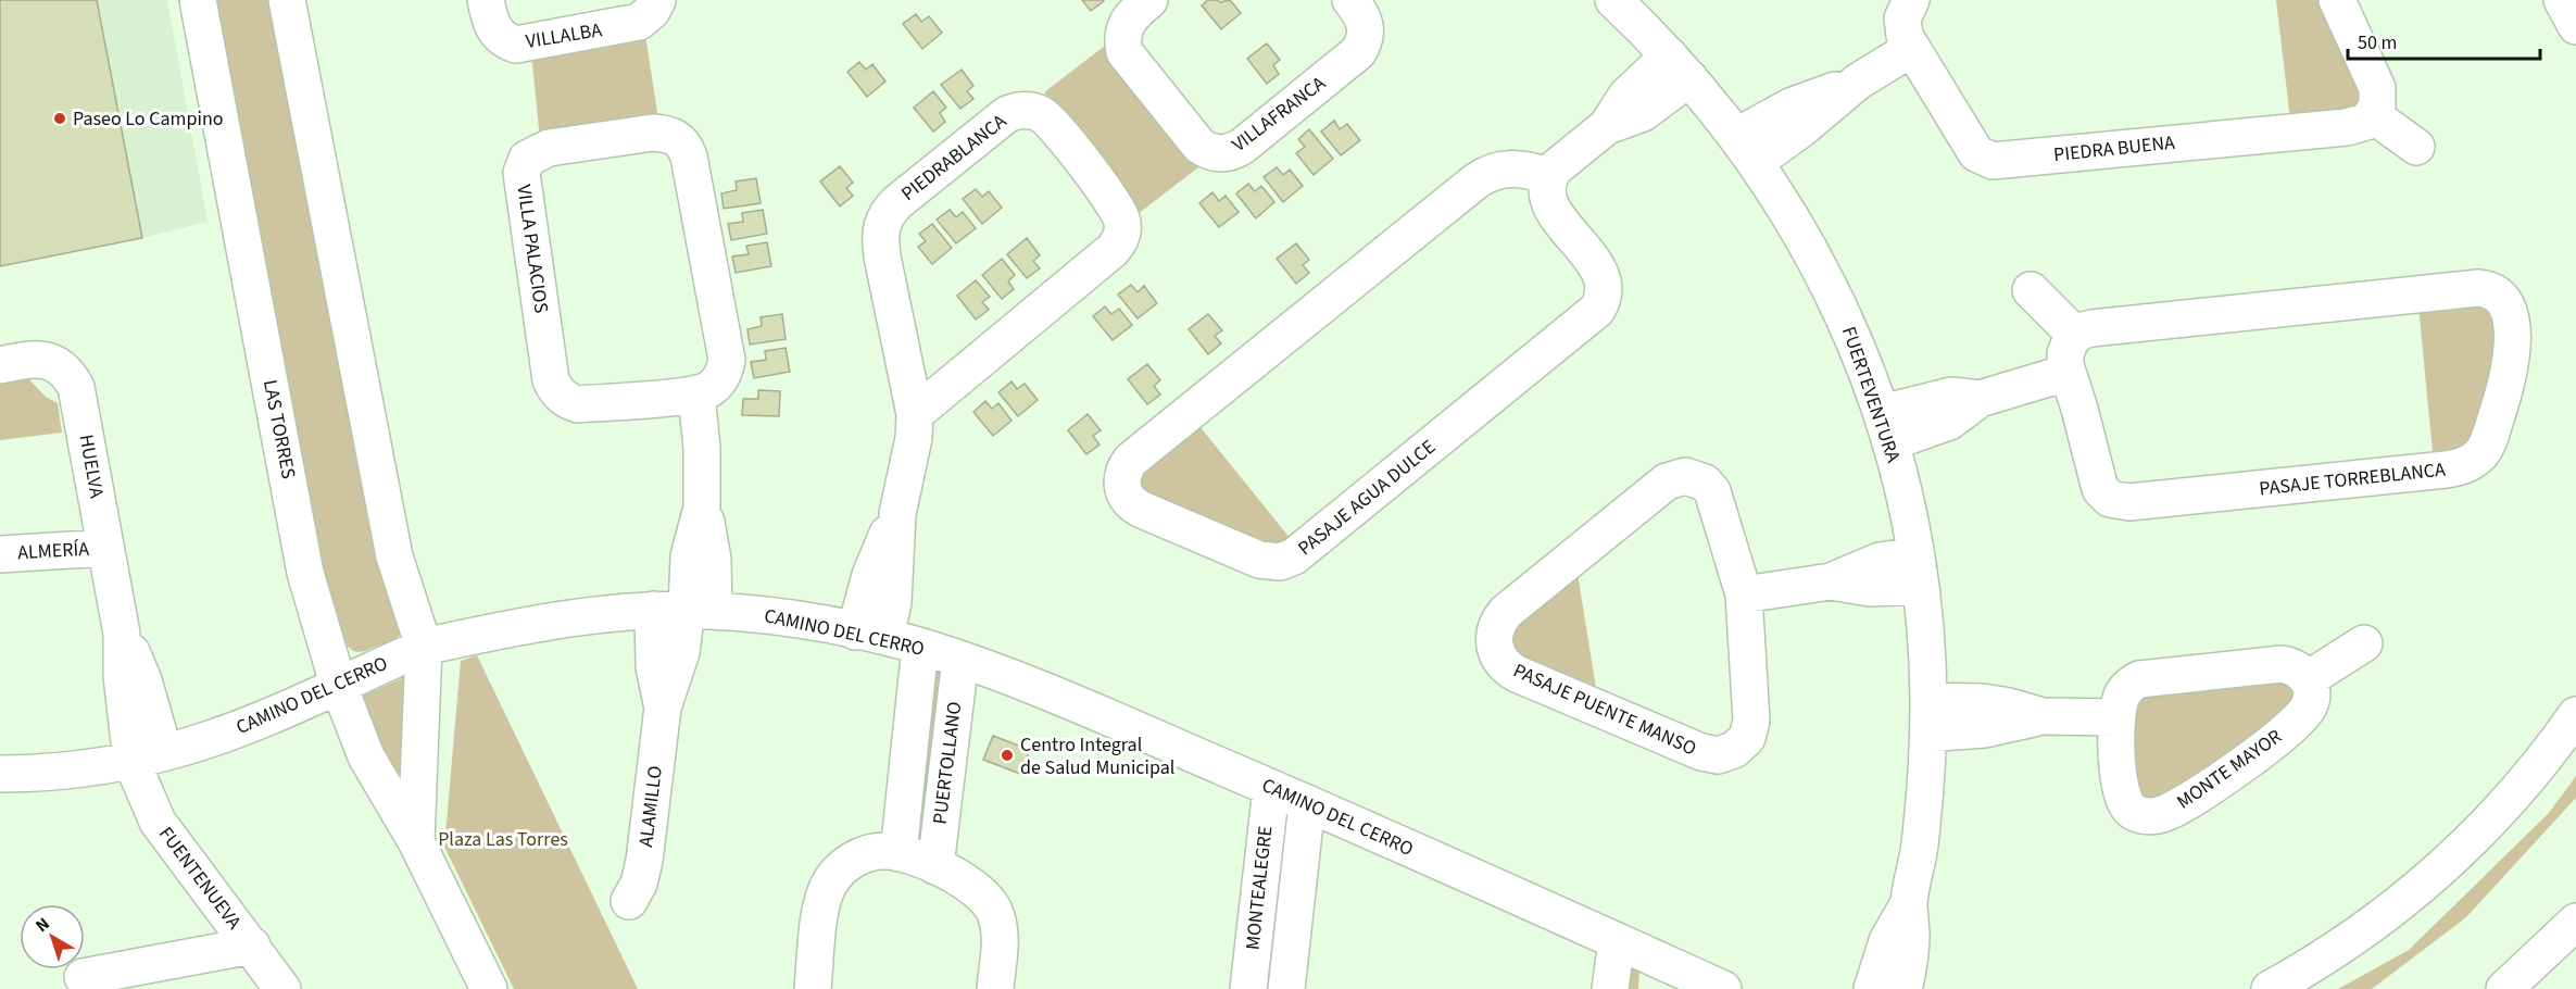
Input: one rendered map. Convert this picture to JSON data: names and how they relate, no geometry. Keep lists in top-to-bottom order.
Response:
{
  "streets": {
    "street": [
      "VILLALBA",
      "VILLAFRANCA",
      "PIEDRA BUENA",
      "PIEDRABLANCA",
      "VILLA PALACIOS",
      "FUERTEVENTURA",
      "LAS TORRES",
      "HUELVA",
      "PASAJE TORREBLANCA",
      "PASAJE AGUA DULCE",
      "ALMERÍA",
      "CAMINO DEL CERRO",
      "PASAJE PUENTE MANSO",
      "PUERTOLLANO",
      "MONTE MAYOR",
      "ALAMILLO",
      "FUENTENUEVA",
      "MONTEALEGRE"
    ]
  },
  "crossings": [
    ["PIEDRABLANCA", "CAMINO DEL CERRO"],
    ["LAS TORRES", "CAMINO DEL CERRO"],
    ["HUELVA", "ALMERÍA"],
    ["HUELVA", "CAMINO DEL CERRO"],
    ["HUELVA", "FUENTENUEVA"],
    ["CAMINO DEL CERRO", "PUERTOLLANO"],
    ["CAMINO DEL CERRO", "ALAMILLO"],
    ["CAMINO DEL CERRO", "FUENTENUEVA"],
    ["CAMINO DEL CERRO", "MONTEALEGRE"]
  ],
  "parks": ["Plaza Las Torres"],
  "places": ["Paseo Lo Campino", "Centro Integral de Salud Municipal"],
  "scale_bar": "50 m",
  "north": "top left"
}
